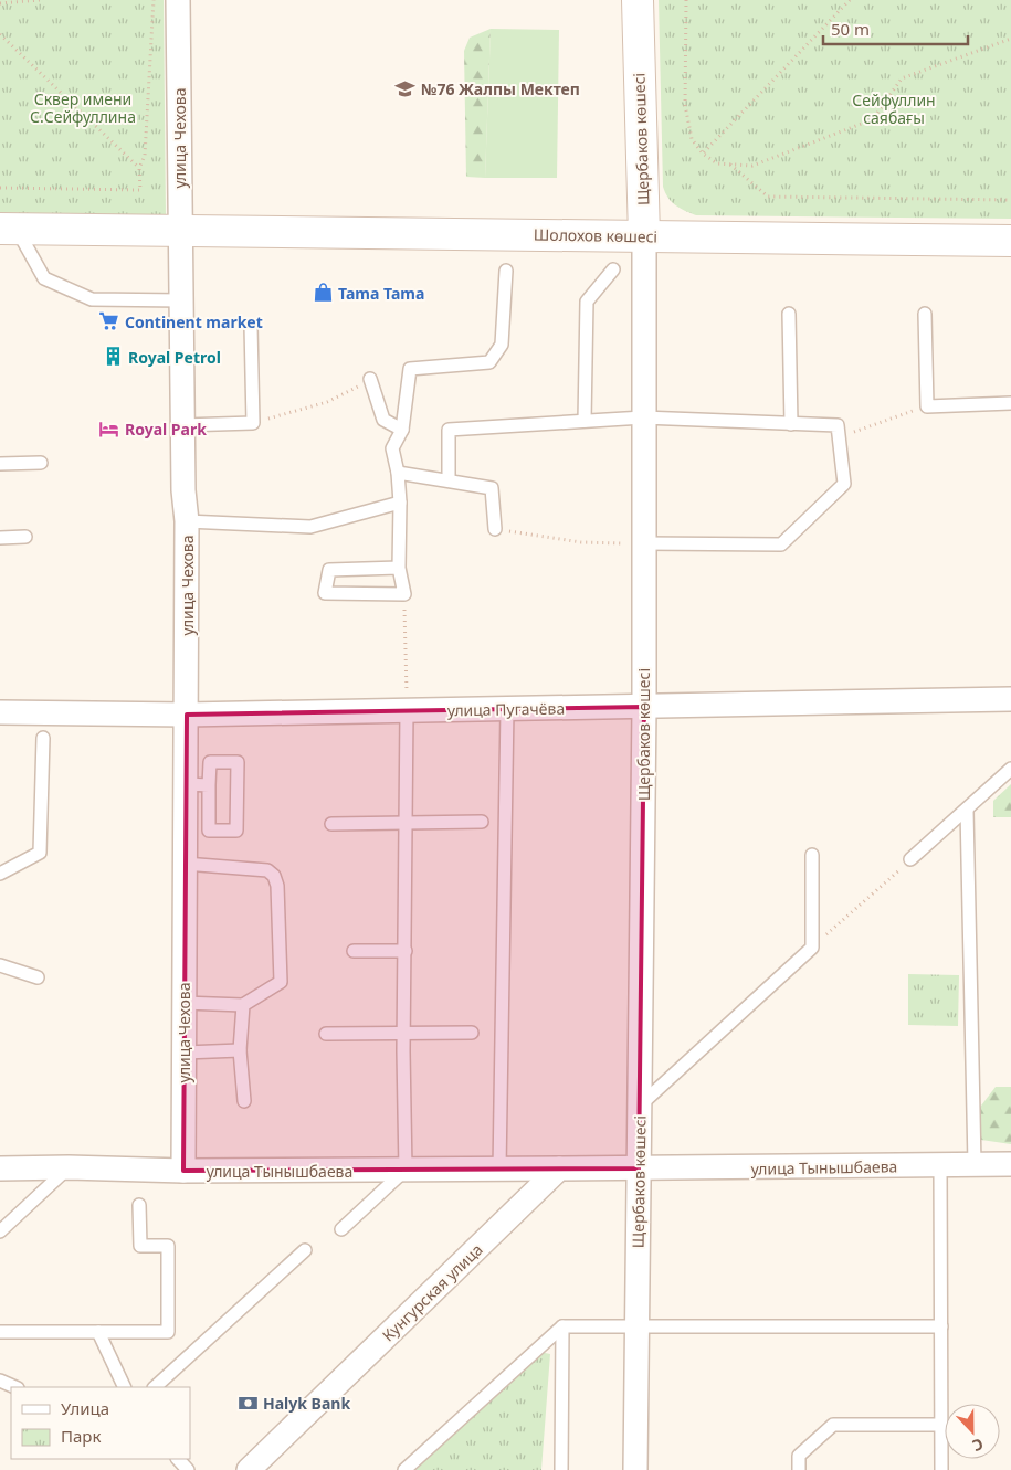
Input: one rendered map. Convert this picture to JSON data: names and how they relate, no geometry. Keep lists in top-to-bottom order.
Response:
{
  "streets": {
    "main road": ["Щербаков көшесі", "Шолохов көшесі"],
    "street": [
      "улица Чехова",
      "улица Пугачёва",
      "улица Тынышбаева",
      "Кунгурская улица"
    ]
  },
  "crossings": [
    ["улица Чехова", "Шолохов көшесі"],
    ["улица Чехова", "улица Пугачёва"],
    ["улица Чехова", "улица Тынышбаева"],
    ["Щербаков көшесі", "Шолохов көшесі"],
    ["Щербаков көшесі", "улица Пугачёва"],
    ["Щербаков көшесі", "улица Тынышбаева"],
    ["улица Тынышбаева", "Кунгурская улица"]
  ],
  "parks": ["Сквер имени С.Сейфуллина", "Сейфуллин саябағы"],
  "places": {
    "school or university": ["№76 Жалпы Мектеп"],
    "shop": ["Tama Tama"],
    "supermarket": ["Continent market"],
    "building": ["Royal Petrol"],
    "hotel": ["Royal Park"],
    "bank": ["Halyk Bank"]
  },
  "legend": ["Улица", "Парк"],
  "scale_bar": "50 m",
  "north": "bottom"
}
